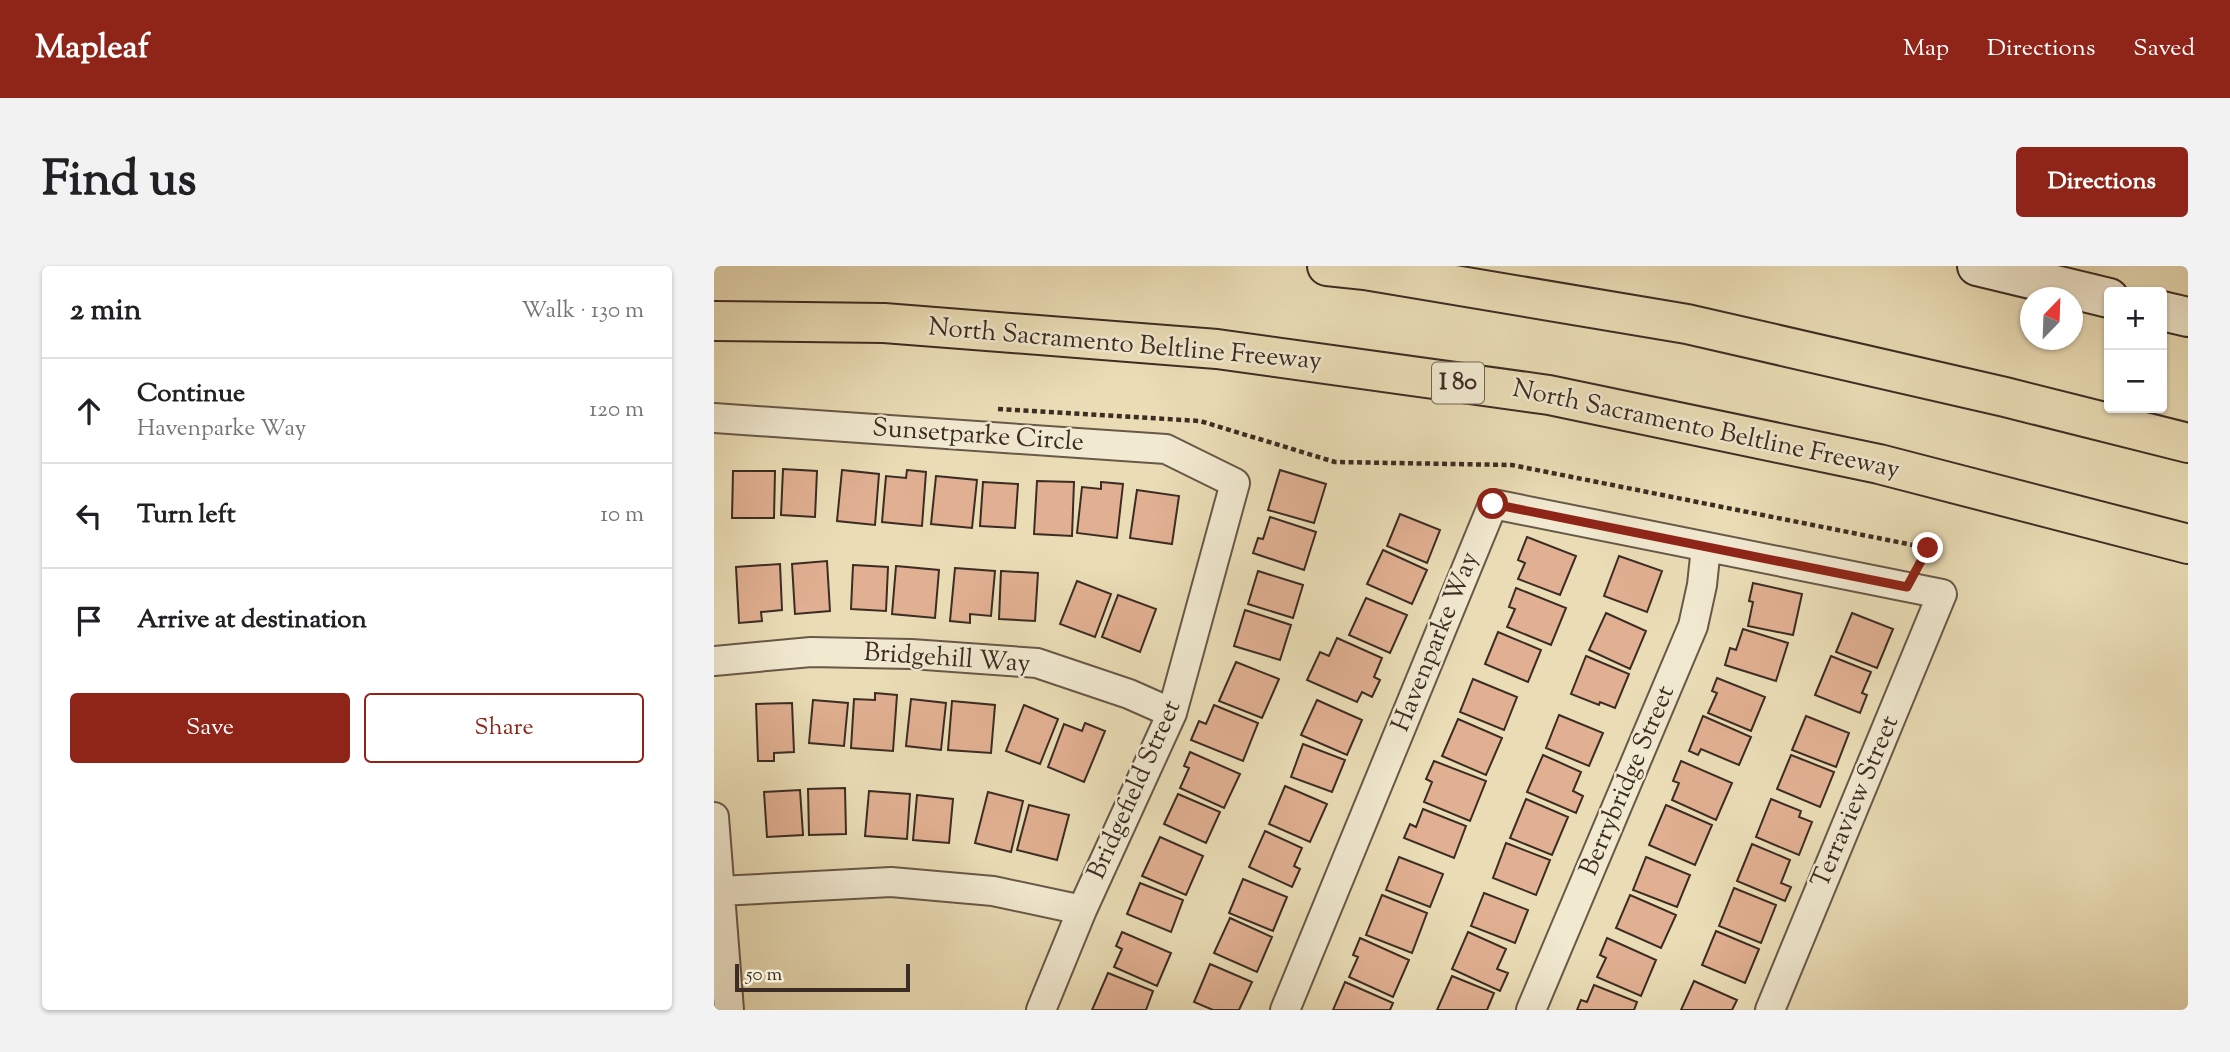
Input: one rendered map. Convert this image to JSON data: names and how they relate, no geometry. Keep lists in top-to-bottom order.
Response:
{
  "streets": {
    "highway": ["North Sacramento Beltline Freeway", "I 80"],
    "street": [
      "Sunsetparke Circle",
      "Havenparke Way",
      "Bridgehill Way",
      "Berrybridge Street",
      "Bridgefield Street",
      "Terraview Street"
    ]
  },
  "crossings": [
    ["Sunsetparke Circle", "Bridgefield Street"],
    ["Havenparke Way", "Berrybridge Street"],
    ["Havenparke Way", "Terraview Street"],
    ["Bridgehill Way", "Bridgefield Street"]
  ],
  "scale_bar": "50 m",
  "north": "top right",
  "page": {
    "header": "Mapleaf",
    "nav": ["Map", "Directions", "Saved"],
    "title": "Find us",
    "buttons": [
      "Directions",
      ["Save", "Share"]
    ],
    "heading": ["2 min", "Walk · 130 m"],
    "map_buttons": ["+", "−"],
    "list": [
      ["Continue", "Havenparke Way", "120 m"],
      ["Turn left", "10 m"],
      "Arrive at destination"
    ],
    "scale": "50 m"
  }
}
